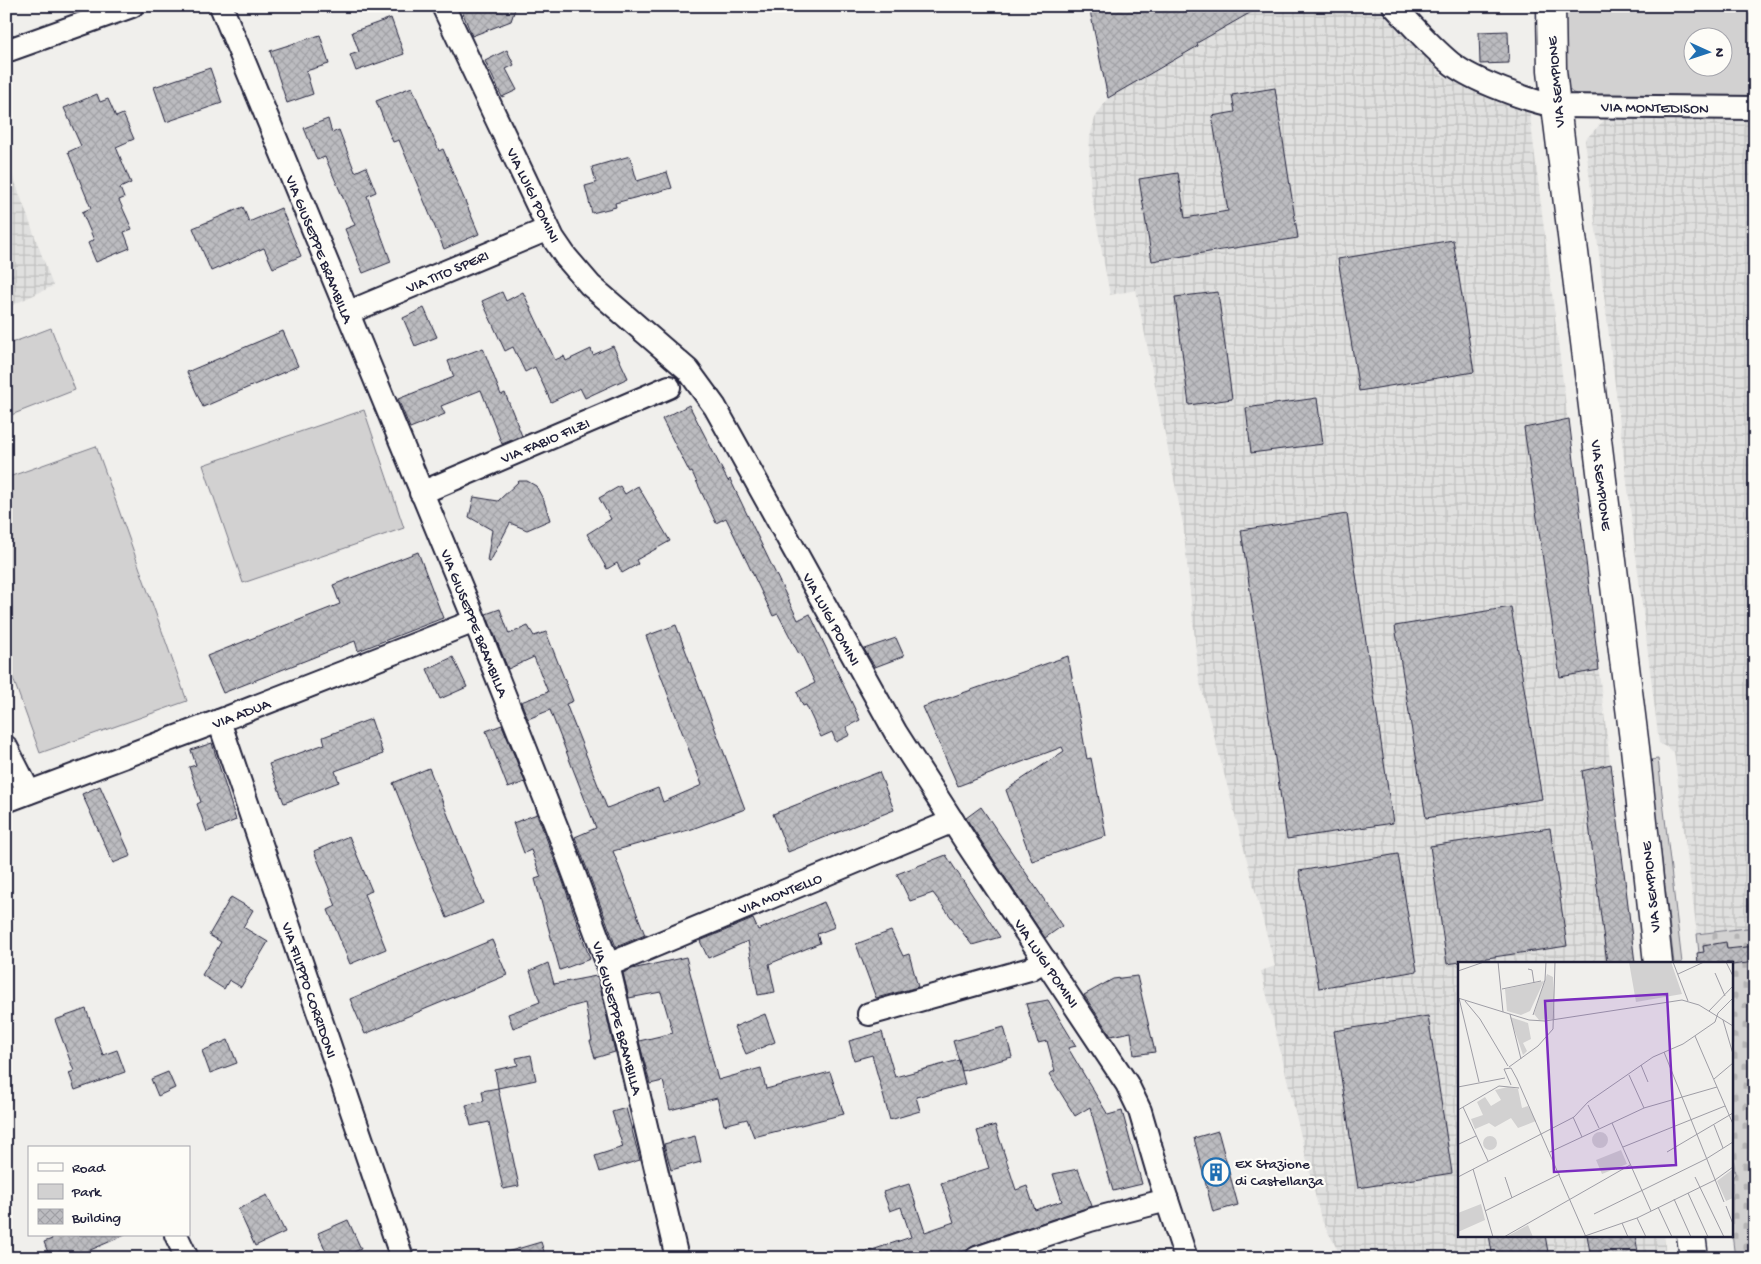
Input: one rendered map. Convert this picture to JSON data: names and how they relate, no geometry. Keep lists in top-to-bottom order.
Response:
{
  "streets": {
    "main road": ["VIA SEMPIONE"],
    "street": [
      "VIA MONTEDISON",
      "VIA LUIGI POMINI",
      "VIA GIUSEPPE BRAMBILLA",
      "VIA TITO SPERI",
      "VIA FABIO FILZI",
      "VIA ADUA",
      "VIA MONTELLO",
      "VIA FILIPPO CORRIDONI"
    ]
  },
  "crossings": [
    ["VIA SEMPIONE", "VIA MONTEDISON"],
    ["VIA LUIGI POMINI", "VIA TITO SPERI"],
    ["VIA LUIGI POMINI", "VIA MONTELLO"],
    ["VIA GIUSEPPE BRAMBILLA", "VIA TITO SPERI"],
    ["VIA GIUSEPPE BRAMBILLA", "VIA FABIO FILZI"],
    ["VIA GIUSEPPE BRAMBILLA", "VIA ADUA"],
    ["VIA GIUSEPPE BRAMBILLA", "VIA MONTELLO"],
    ["VIA ADUA", "VIA FILIPPO CORRIDONI"]
  ],
  "places": {
    "building": ["Ex Stazione di Castellanza"]
  },
  "legend": ["Road", "Park", "Building"],
  "north": "right"
}
